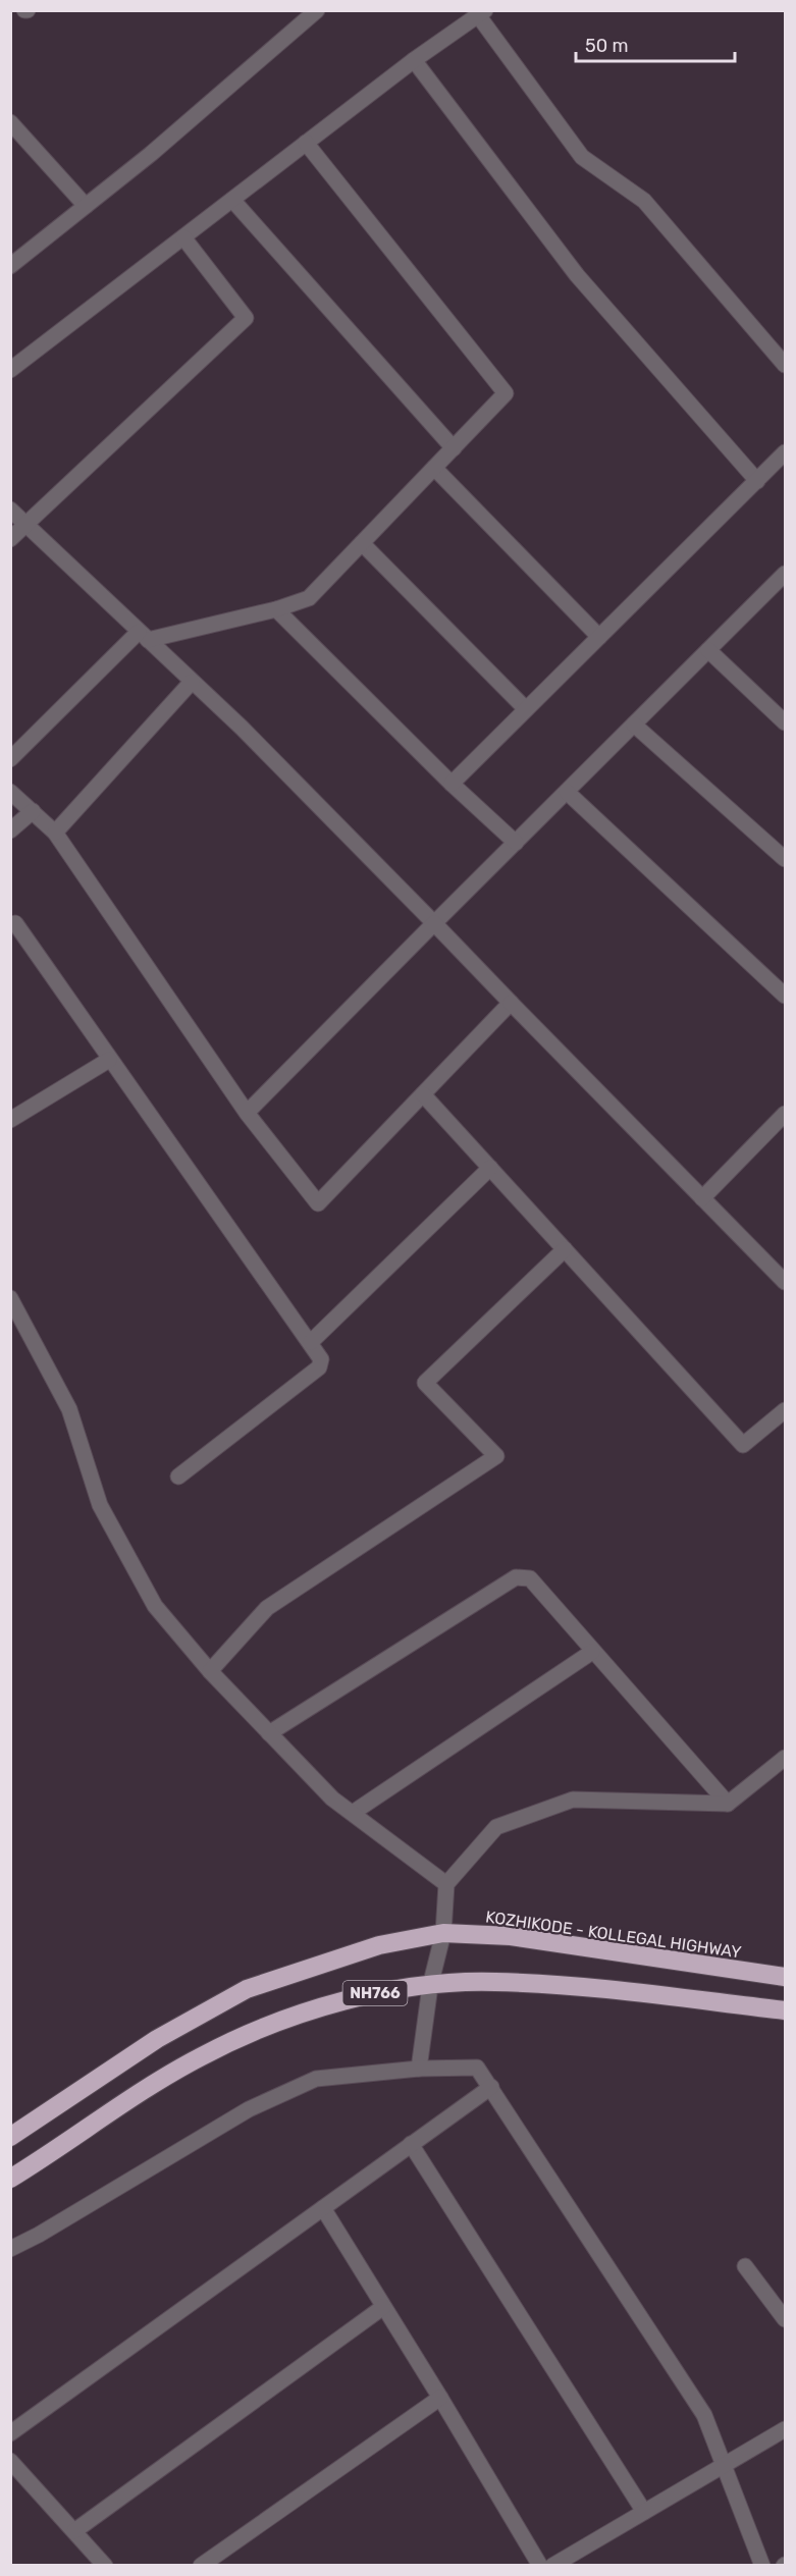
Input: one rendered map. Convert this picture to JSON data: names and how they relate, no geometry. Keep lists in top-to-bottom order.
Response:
{
  "streets": {
    "highway": ["KOZHIKODE - KOLLEGAL HIGHWAY", "NH766"]
  },
  "scale_bar": "50 m"
}
